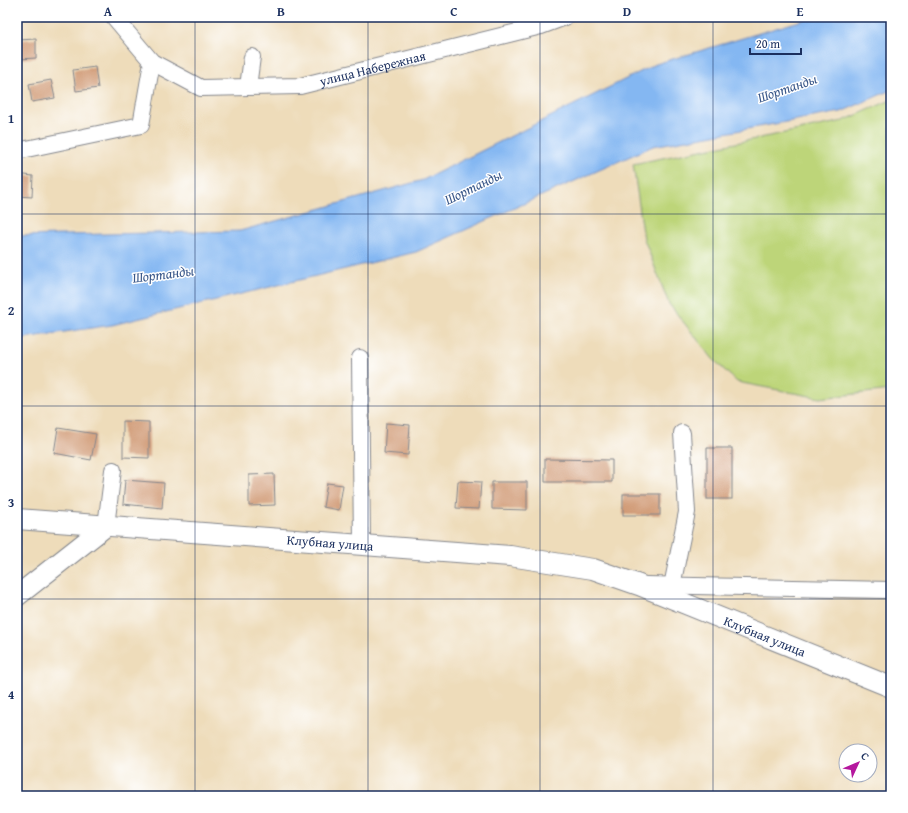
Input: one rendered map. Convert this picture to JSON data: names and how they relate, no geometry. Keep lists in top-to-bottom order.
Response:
{
  "streets": {
    "street": ["улица Набережная", "Клубная улица"]
  },
  "water": ["Шортанды"],
  "scale_bar": "20 m",
  "north": "top right",
  "grid": {
    "columns": [
      "A",
      "B",
      "C",
      "D",
      "E"
    ],
    "rows": [
      "1",
      "2",
      "3",
      "4"
    ]
  }
}
